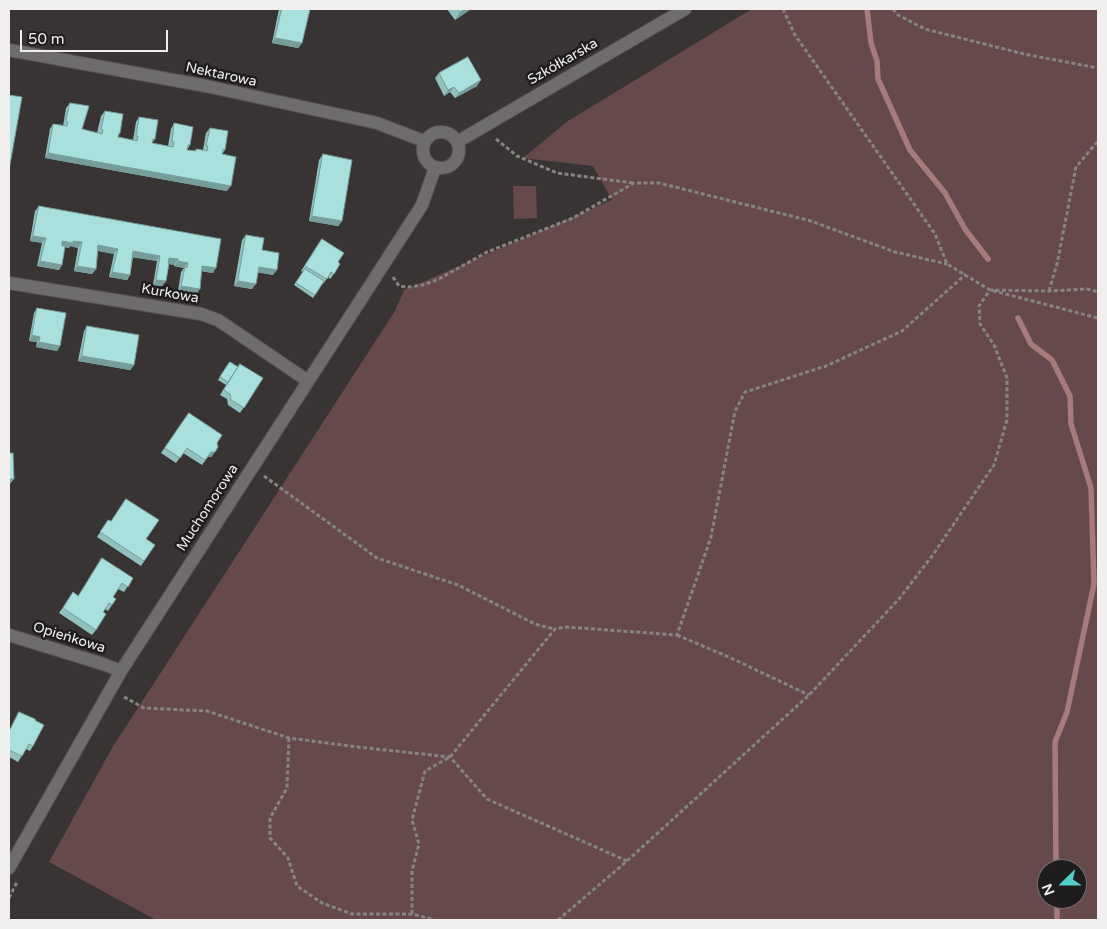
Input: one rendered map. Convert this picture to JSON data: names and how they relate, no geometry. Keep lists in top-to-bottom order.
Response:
{
  "streets": {
    "street": [
      "Szkółkarska",
      "Nektarowa",
      "Kurkowa",
      "Muchomorowa",
      "Opieńkowa"
    ]
  },
  "crossings": [
    ["Szkółkarska", "Nektarowa"],
    ["Szkółkarska", "Muchomorowa"],
    ["Nektarowa", "Muchomorowa"],
    ["Kurkowa", "Muchomorowa"],
    ["Muchomorowa", "Opieńkowa"]
  ],
  "scale_bar": "50 m",
  "north": "left"
}
